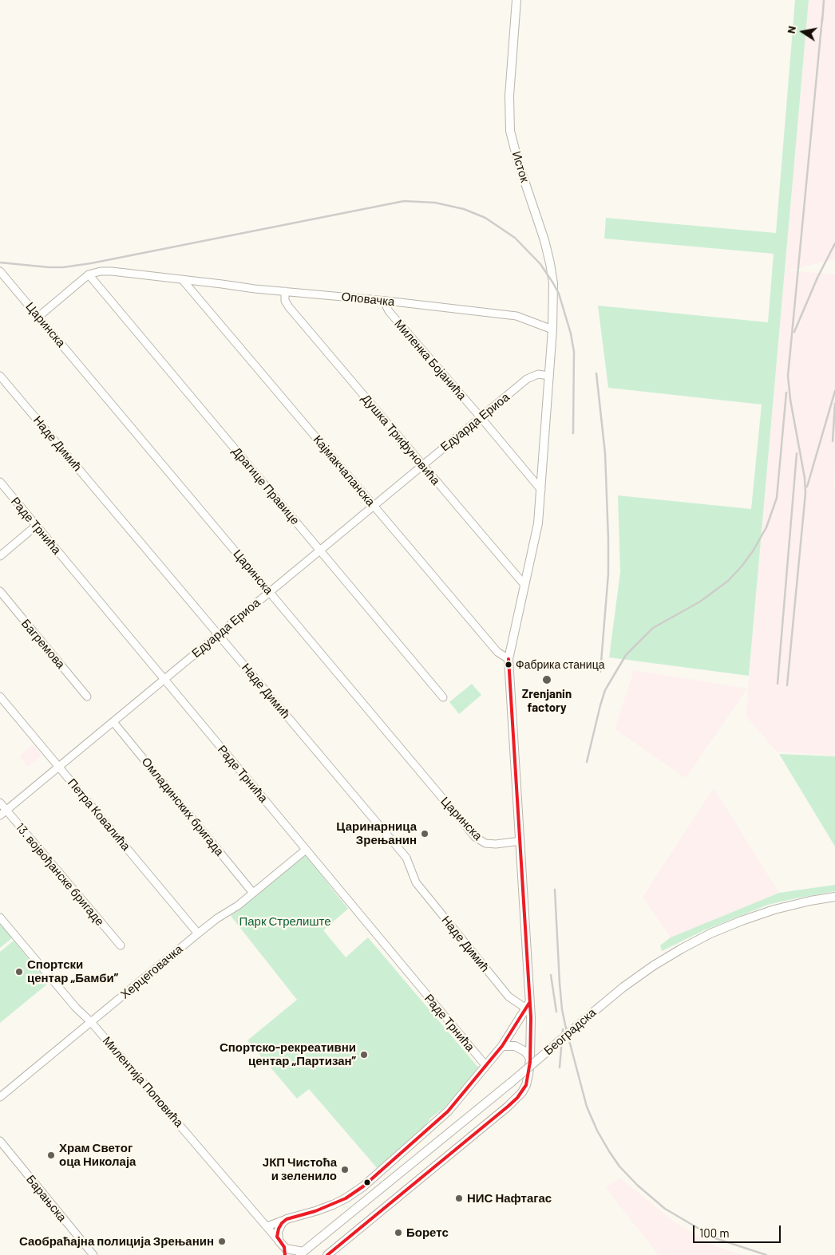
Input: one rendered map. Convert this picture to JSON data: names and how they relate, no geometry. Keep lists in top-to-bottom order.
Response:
{
  "streets": {
    "main road": ["Исток", "Београдска", "Милентија Поповића"],
    "street": [
      "Оповачка",
      "Царинска",
      "Миленка Бојанића",
      "Едуарда Ериоа",
      "Душка Трифуновића",
      "Наде Димић",
      "Кајмакчаланска",
      "Драгице Правице",
      "Раде Трнића",
      "Багремова",
      "Омладинских бригада",
      "Петра Ковалића",
      "13. војвођанске бригаде",
      "Херцеговачка",
      "Барањска"
    ]
  },
  "crossings": [
    ["Исток", "Оповачка"],
    ["Исток", "Миленка Бојанића"],
    ["Исток", "Едуарда Ериоа"],
    ["Исток", "Душка Трифуновића"],
    ["Исток", "Кајмакчаланска"],
    ["Оповачка", "Миленка Бојанића"],
    ["Оповачка", "Душка Трифуновића"],
    ["Оповачка", "Кајмакчаланска"],
    ["Оповачка", "Драгице Правице"],
    ["Царинска", "Едуарда Ериоа"],
    ["Миленка Бојанића", "Едуарда Ериоа"],
    ["Едуарда Ериоа", "Душка Трифуновића"],
    ["Едуарда Ериоа", "Наде Димић"],
    ["Едуарда Ериоа", "Кајмакчаланска"],
    ["Едуарда Ериоа", "Драгице Правице"],
    ["Едуарда Ериоа", "Раде Трнића"],
    ["Едуарда Ериоа", "Омладинских бригада"],
    ["Едуарда Ериоа", "Петра Ковалића"],
    ["Едуарда Ериоа", "13. војвођанске бригаде"],
    ["Раде Трнића", "Херцеговачка"],
    ["Омладинских бригада", "Херцеговачка"],
    ["Петра Ковалића", "Херцеговачка"],
    ["Херцеговачка", "Милентија Поповића"],
    ["Београдска", "Милентија Поповића"]
  ],
  "parks": ["Парк Стрелиште"],
  "places": [
    "Фабрика станица",
    "Zrenjanin factory",
    "Царинарница Зрењанин",
    "Спортски центар „Бамби”",
    "Спортско-рекреативни центар „Партизан”",
    "Храм Светог оца Николаја",
    "ЈКП Чистоћа и зеленило",
    "НИС Нафтагас",
    "Боретс",
    "Саобраћајна полиција Зрењанин"
  ],
  "scale_bar": "100 m",
  "north": "left"
}
